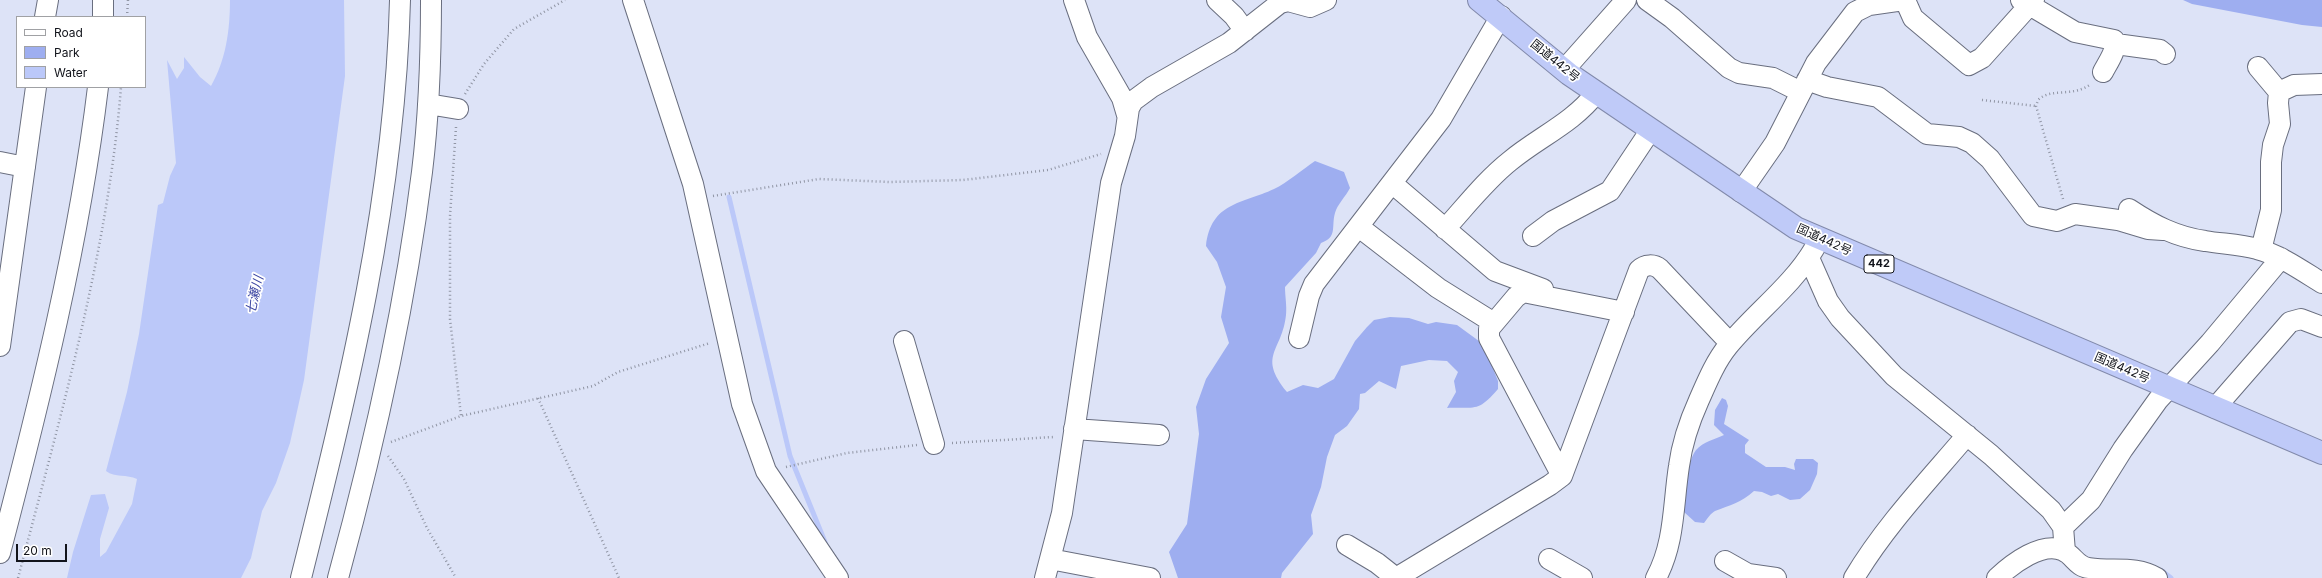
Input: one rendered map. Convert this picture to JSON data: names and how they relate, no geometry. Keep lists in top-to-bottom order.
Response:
{
  "streets": {
    "highway": ["国道442号", "442"]
  },
  "water": ["七瀬川"],
  "legend": ["Road", "Park", "Water"],
  "scale_bar": "20 m"
}
